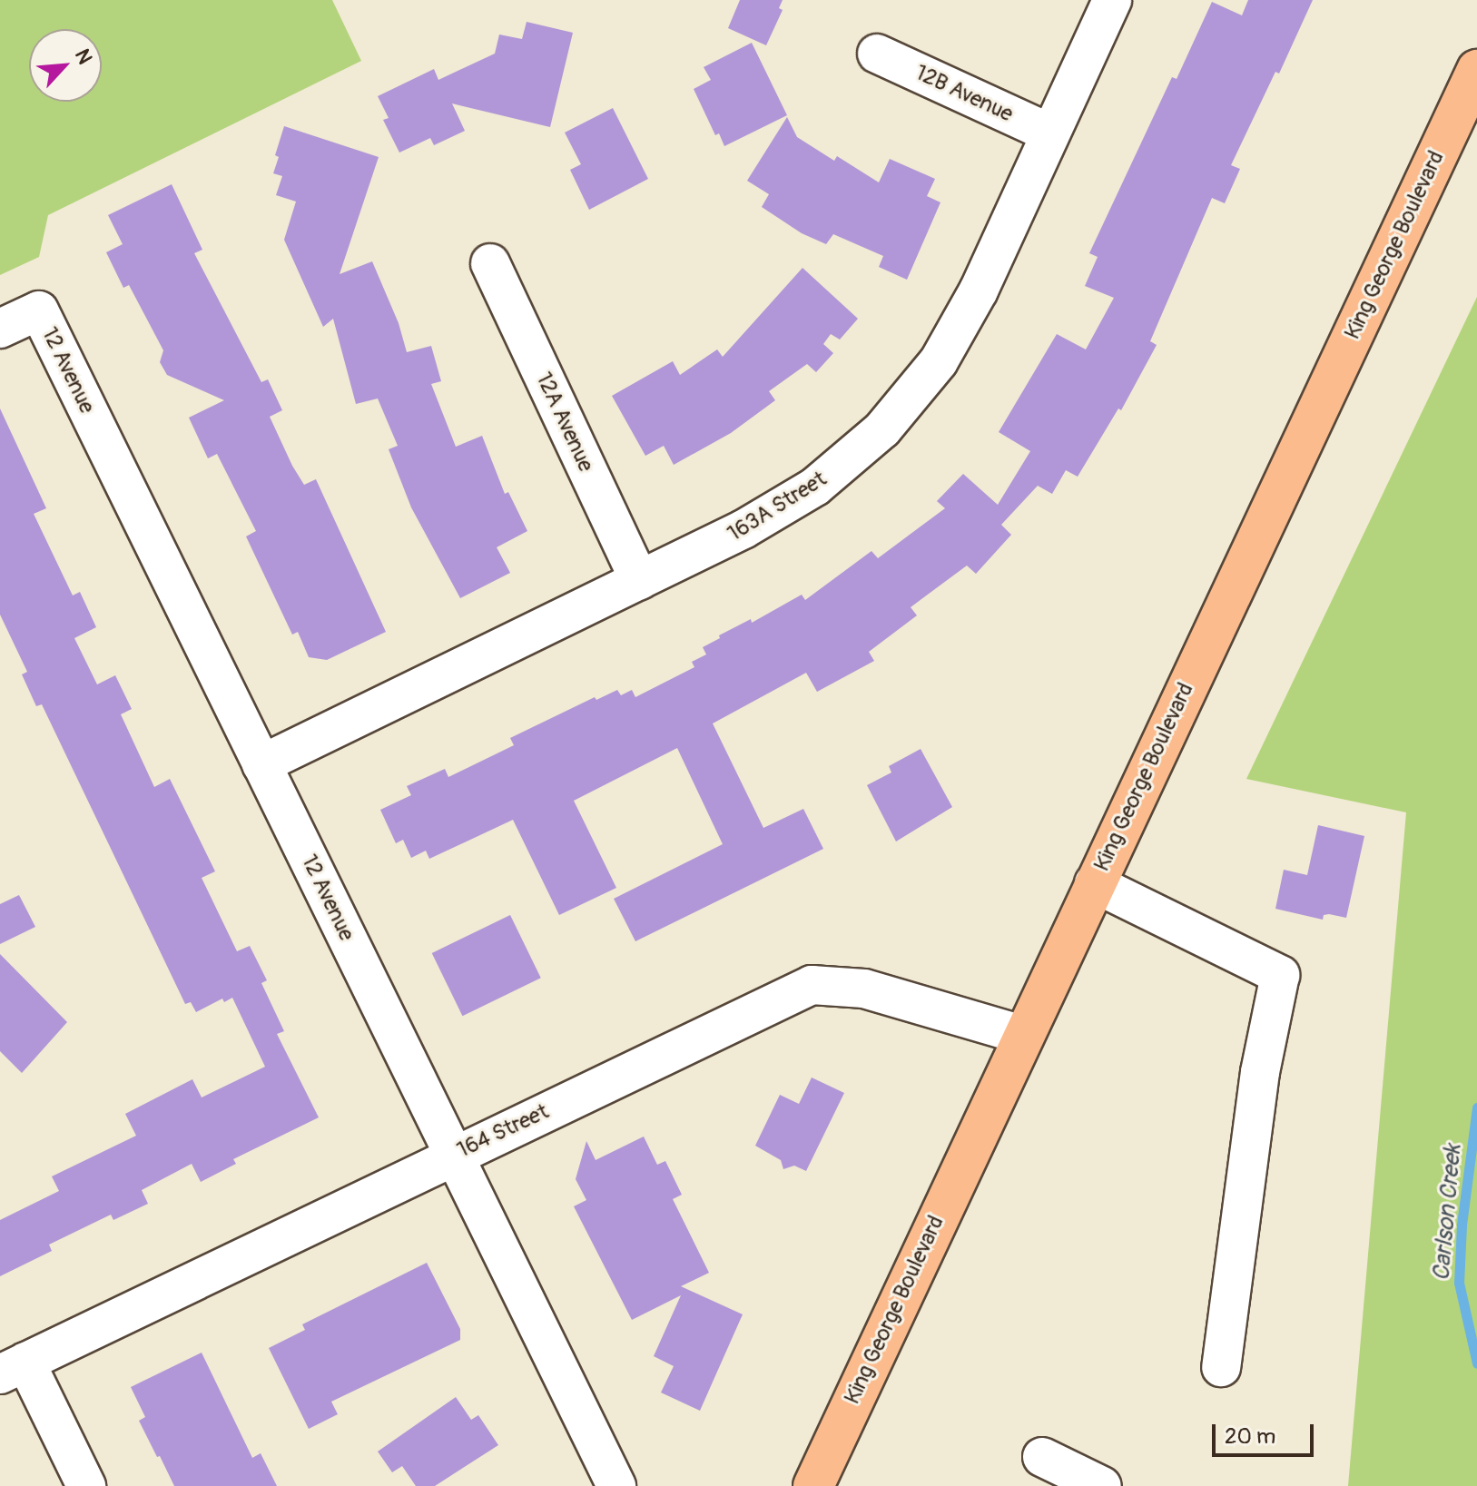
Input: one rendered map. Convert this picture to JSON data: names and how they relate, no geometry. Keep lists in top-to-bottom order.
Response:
{
  "streets": {
    "main road": ["King George Boulevard"],
    "street": [
      "12B Avenue",
      "12 Avenue",
      "12A Avenue",
      "163A Street",
      "164 Street"
    ]
  },
  "crossings": [
    ["12B Avenue", "163A Street"],
    ["King George Boulevard", "164 Street"],
    ["12 Avenue", "163A Street"],
    ["12 Avenue", "164 Street"],
    ["12A Avenue", "163A Street"]
  ],
  "water": ["Carlson Creek"],
  "scale_bar": "20 m",
  "north": "top right"
}
